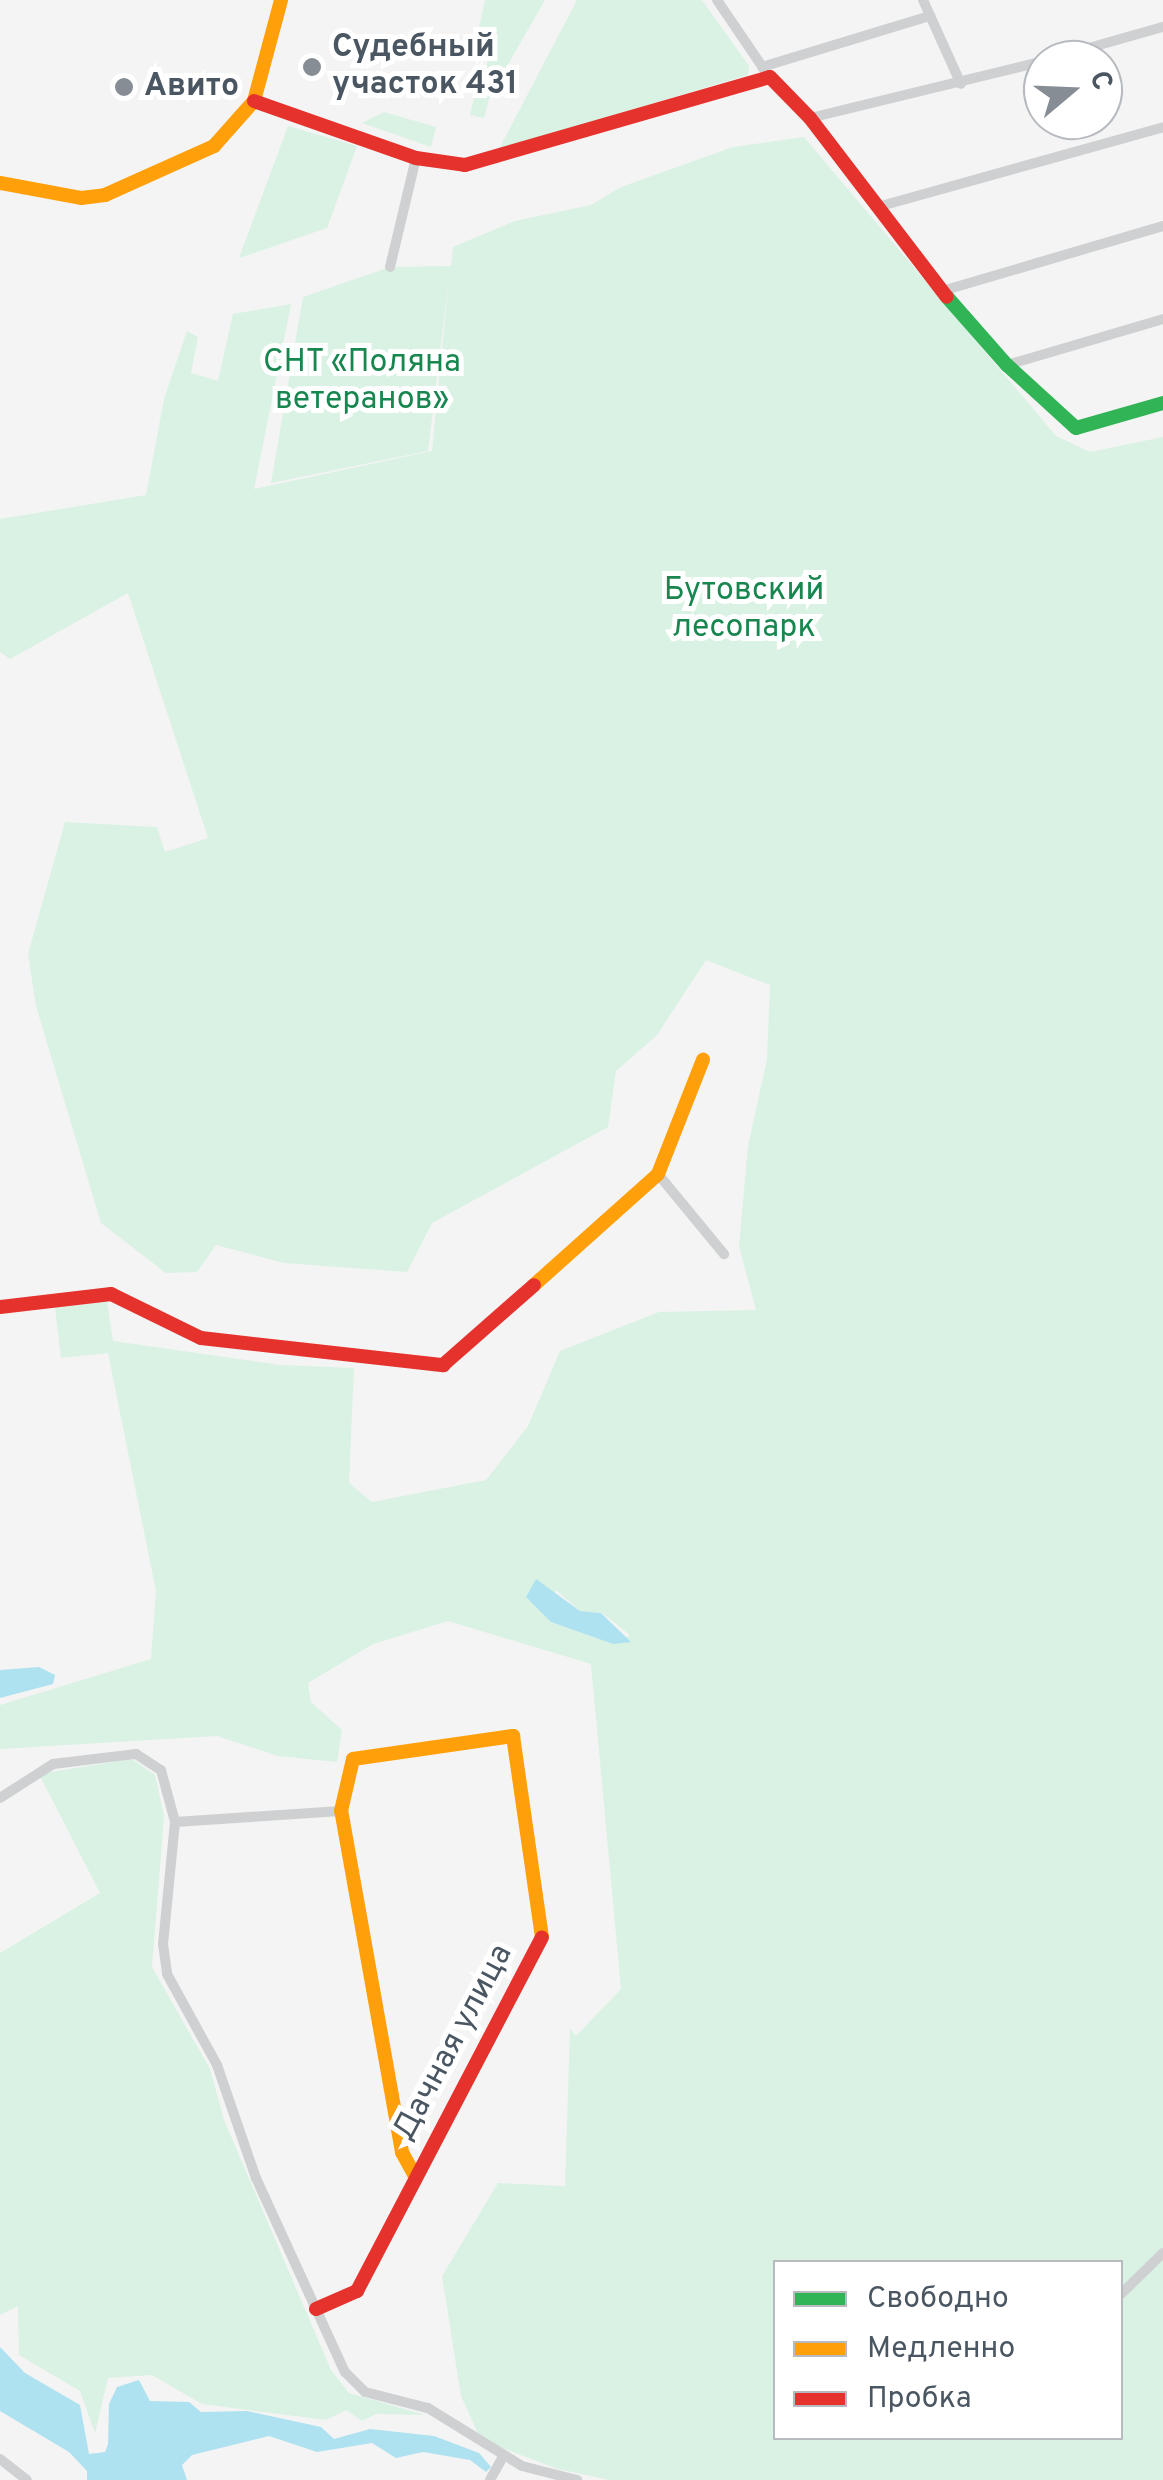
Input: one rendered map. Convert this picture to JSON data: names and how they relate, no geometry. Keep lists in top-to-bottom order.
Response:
{
  "streets": {
    "street": ["Дачная улица"]
  },
  "parks": ["СНТ «Поляна ветеранов»", "Бутовский лесопарк"],
  "places": ["Судебный участок 431", "Авито"],
  "legend": ["Свободно", "Медленно", "Пробка"],
  "north": "right"
}
